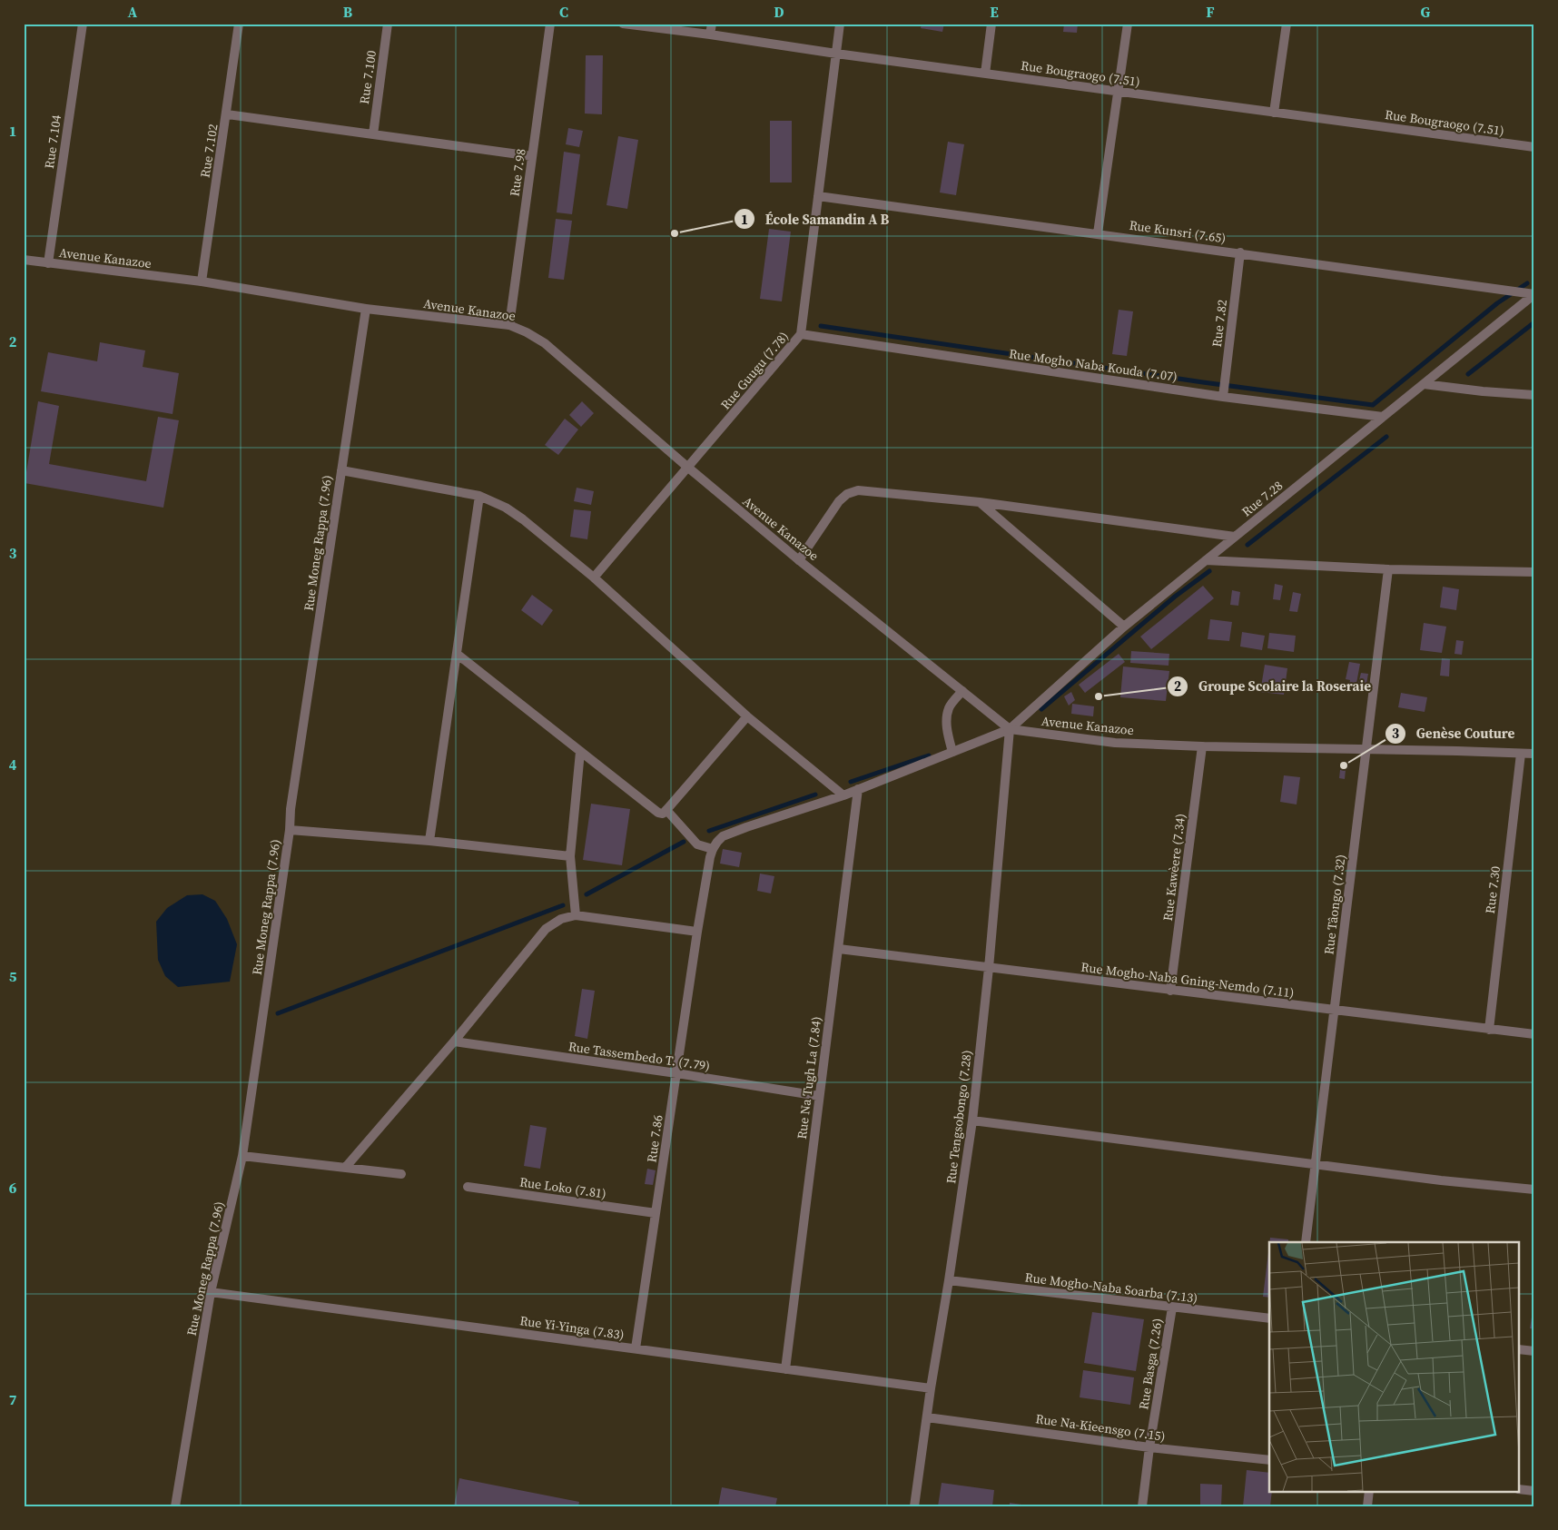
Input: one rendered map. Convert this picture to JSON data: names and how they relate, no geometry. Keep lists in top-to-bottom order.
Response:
{
  "streets": {
    "street": [
      "Rue Bougraogo (7.51)",
      "Rue 7.100",
      "Rue 7.104",
      "Rue 7.102",
      "Rue 7.98",
      "Rue Kunsri (7.65)",
      "Avenue Kanazoe",
      "Rue 7.82",
      "Rue Mogho Naba Kouda (7.07)",
      "Rue Guugu (7.78)",
      "Rue 7.28",
      "Rue Moneg Rappa (7.96)",
      "Rue Kawèere (7.34)",
      "Rue 7.30",
      "Rue Tâongo (7.32)",
      "Rue Mogho-Naba Gning-Nemdo (7.11)",
      "Rue Tassembedo T. (7.79)",
      "Rue Na Tugh La (7.84)",
      "Rue Tengsobongo (7.28)",
      "Rue 7.86",
      "Rue Loko (7.81)",
      "Rue Mogho-Naba Soarba (7.13)",
      "Rue Yi-Yinga (7.83)",
      "Rue Basga (7.26)",
      "Rue Na-Kieensgo (7.15)"
    ]
  },
  "crossings": [
    ["Rue Bougraogo (7.51)", "Rue Guugu (7.78)"],
    ["Rue 7.104", "Avenue Kanazoe"],
    ["Rue 7.102", "Avenue Kanazoe"],
    ["Rue 7.98", "Avenue Kanazoe"],
    ["Rue Kunsri (7.65)", "Rue 7.82"],
    ["Rue Kunsri (7.65)", "Rue Guugu (7.78)"],
    ["Rue Kunsri (7.65)", "Rue 7.28"],
    ["Avenue Kanazoe", "Rue Guugu (7.78)"],
    ["Avenue Kanazoe", "Rue 7.28"],
    ["Avenue Kanazoe", "Rue Moneg Rappa (7.96)"],
    ["Avenue Kanazoe", "Rue Kawèere (7.34)"],
    ["Avenue Kanazoe", "Rue 7.30"],
    ["Avenue Kanazoe", "Rue Tâongo (7.32)"],
    ["Avenue Kanazoe", "Rue Tengsobongo (7.28)"],
    ["Rue 7.82", "Rue Mogho Naba Kouda (7.07)"],
    ["Rue Mogho Naba Kouda (7.07)", "Rue Guugu (7.78)"],
    ["Rue Mogho Naba Kouda (7.07)", "Rue 7.28"],
    ["Rue 7.28", "Rue Tengsobongo (7.28)"],
    ["Rue Moneg Rappa (7.96)", "Rue Yi-Yinga (7.83)"],
    ["Rue Kawèere (7.34)", "Rue Mogho-Naba Gning-Nemdo (7.11)"],
    ["Rue 7.30", "Rue Mogho-Naba Gning-Nemdo (7.11)"],
    ["Rue Tâongo (7.32)", "Rue Mogho-Naba Gning-Nemdo (7.11)"],
    ["Rue Mogho-Naba Gning-Nemdo (7.11)", "Rue Na Tugh La (7.84)"],
    ["Rue Mogho-Naba Gning-Nemdo (7.11)", "Rue Tengsobongo (7.28)"],
    ["Rue Tassembedo T. (7.79)", "Rue Na Tugh La (7.84)"],
    ["Rue Tassembedo T. (7.79)", "Rue 7.86"],
    ["Rue Na Tugh La (7.84)", "Rue Yi-Yinga (7.83)"],
    ["Rue Tengsobongo (7.28)", "Rue Mogho-Naba Soarba (7.13)"],
    ["Rue Tengsobongo (7.28)", "Rue Yi-Yinga (7.83)"],
    ["Rue Tengsobongo (7.28)", "Rue Na-Kieensgo (7.15)"],
    ["Rue 7.86", "Rue Loko (7.81)"],
    ["Rue 7.86", "Rue Yi-Yinga (7.83)"],
    ["Rue Mogho-Naba Soarba (7.13)", "Rue Basga (7.26)"],
    ["Rue Basga (7.26)", "Rue Na-Kieensgo (7.15)"]
  ],
  "places": ["École Samandin A B", "Groupe Scolaire la Roseraie", "Genèse Couture"],
  "grid": {
    "columns": [
      "A",
      "B",
      "C",
      "D",
      "E",
      "F",
      "G"
    ],
    "rows": [
      "1",
      "2",
      "3",
      "4",
      "5",
      "6",
      "7"
    ]
  }
}
